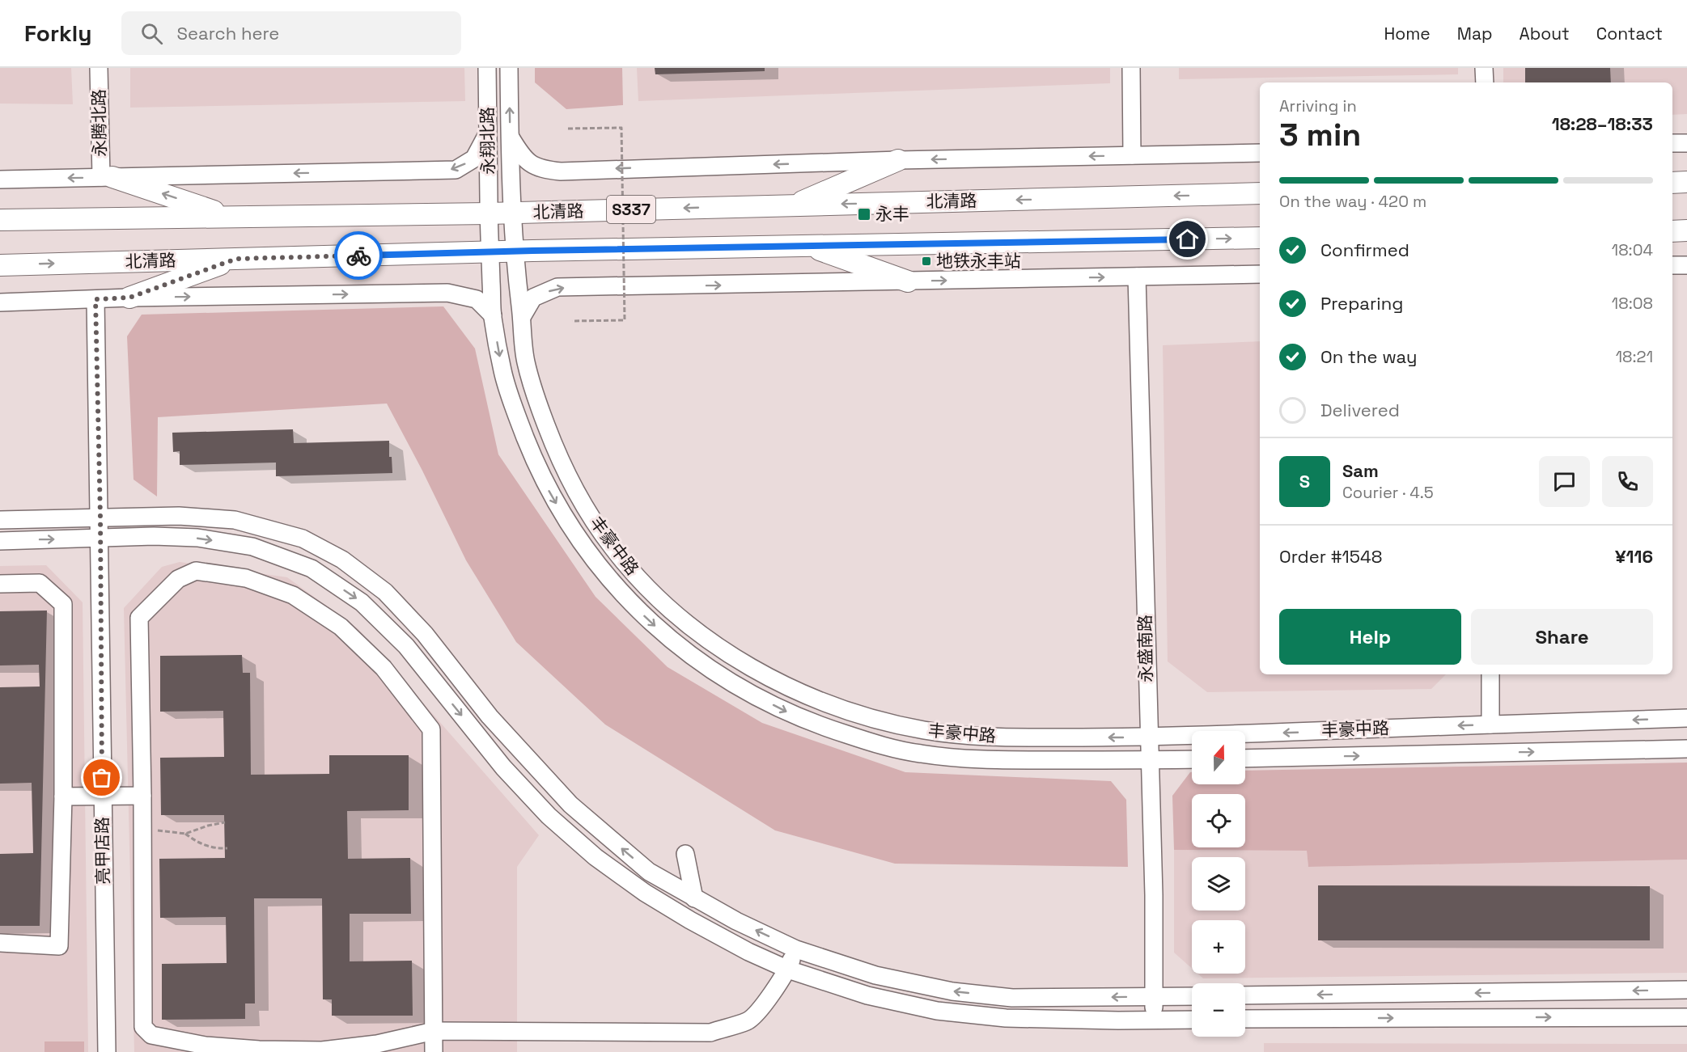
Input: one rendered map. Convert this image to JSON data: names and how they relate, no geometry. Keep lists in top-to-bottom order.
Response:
{
  "streets": {
    "main road": ["北清路", "S337"],
    "street": [
      "永腾北路",
      "永翔北路",
      "丰豪中路",
      "永盛南路",
      "亮甲店路"
    ]
  },
  "crossings": [
    ["永翔北路", "北清路"],
    ["永翔北路", "丰豪中路"],
    ["北清路", "丰豪中路"],
    ["丰豪中路", "永盛南路"]
  ],
  "places": {
    "transit": ["永丰", "地铁永丰站"]
  },
  "north": "top",
  "page": {
    "header": "Forkly",
    "search": "Search here",
    "nav": [
      "Home",
      "Map",
      "About",
      "Contact"
    ],
    "heading": ["3 min", "Arriving in", "18:28–18:33"],
    "panel": [
      "Sam",
      "Courier · 4.5",
      "Order #1548",
      "¥116"
    ],
    "bar": "On the way · 420 m",
    "list": [
      ["Confirmed", "18:04"],
      ["Preparing", "18:08"],
      ["On the way", "18:21"],
      "Delivered"
    ],
    "round": "S",
    "buttons": ["Help", "Share"],
    "map_buttons": ["+", "−"]
  }
}
